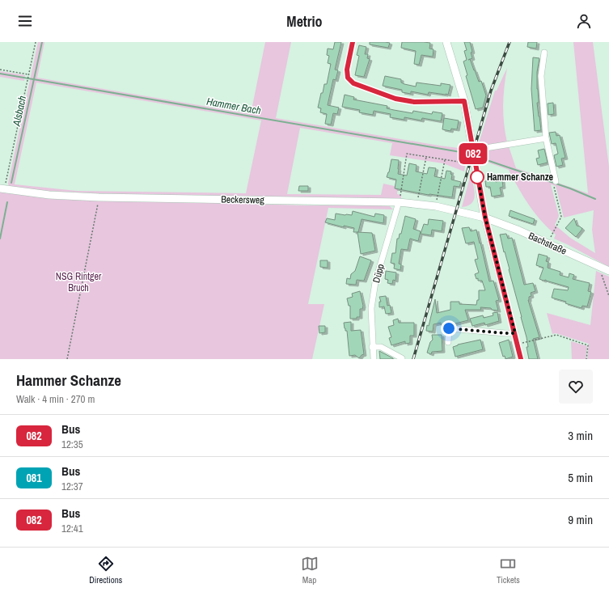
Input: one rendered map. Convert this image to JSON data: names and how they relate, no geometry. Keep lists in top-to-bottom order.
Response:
{
  "streets": {
    "street": ["Beckersweg", "Bachstraße", "Düpp"]
  },
  "crossings": [
    ["Beckersweg", "Bachstraße"],
    ["Beckersweg", "Düpp"]
  ],
  "water": ["Hammer Bach", "Alsbach"],
  "parks": ["NSG Rintger Bruch"],
  "places": ["Hammer Schanze"],
  "lines": ["bus line 082"],
  "page": {
    "header": "Metrio",
    "on_map": "082",
    "heading": ["Hammer Schanze", "Walk · 4 min · 270 m"],
    "list": [
      {
        "mark": "082",
        "name": "Bus",
        "note": "12:35",
        "value": "3 min"
      },
      {
        "mark": "081",
        "name": "Bus",
        "note": "12:37",
        "value": "5 min"
      },
      {
        "mark": "082",
        "name": "Bus",
        "note": "12:41",
        "value": "9 min"
      }
    ],
    "tabs": ["Directions", "Map", "Tickets"]
  }
}
